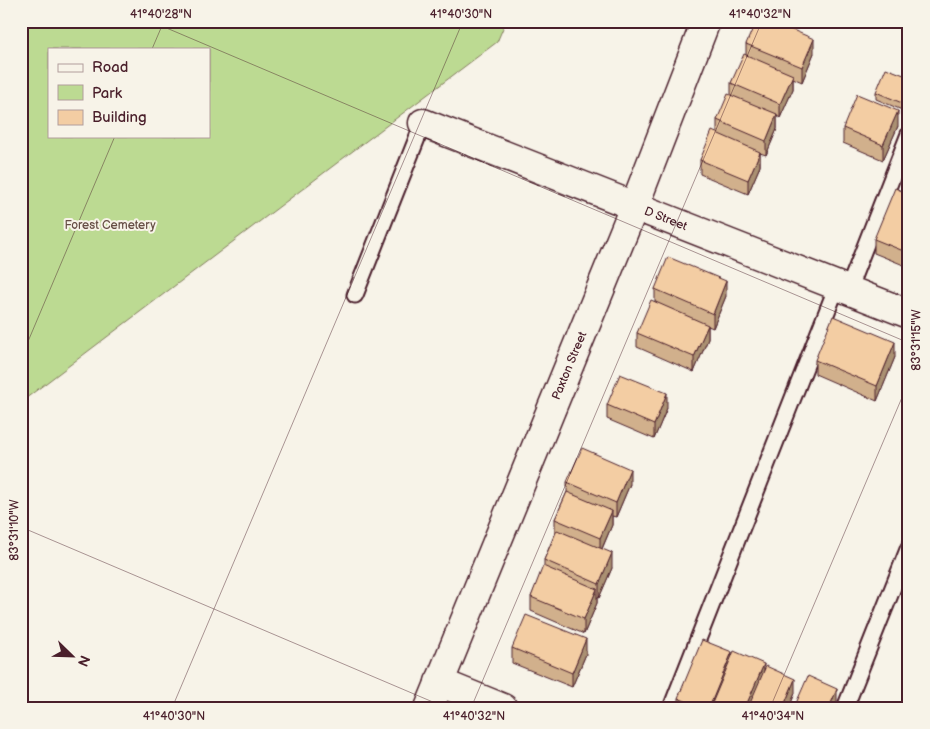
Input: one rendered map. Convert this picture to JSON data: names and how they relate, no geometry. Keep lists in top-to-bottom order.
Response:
{
  "streets": {
    "street": ["D Street", "Paxton Street"]
  },
  "crossings": [
    ["D Street", "Paxton Street"]
  ],
  "parks": ["Forest Cemetery"],
  "legend": ["Road", "Park", "Building"],
  "north": "bottom right",
  "coordinates": [
    "41°40'28\"N",
    "41°40'30\"N",
    "41°40'32\"N",
    "83°31'15\"W",
    "83°31'10\"W",
    "41°40'34\"N"
  ]
}
